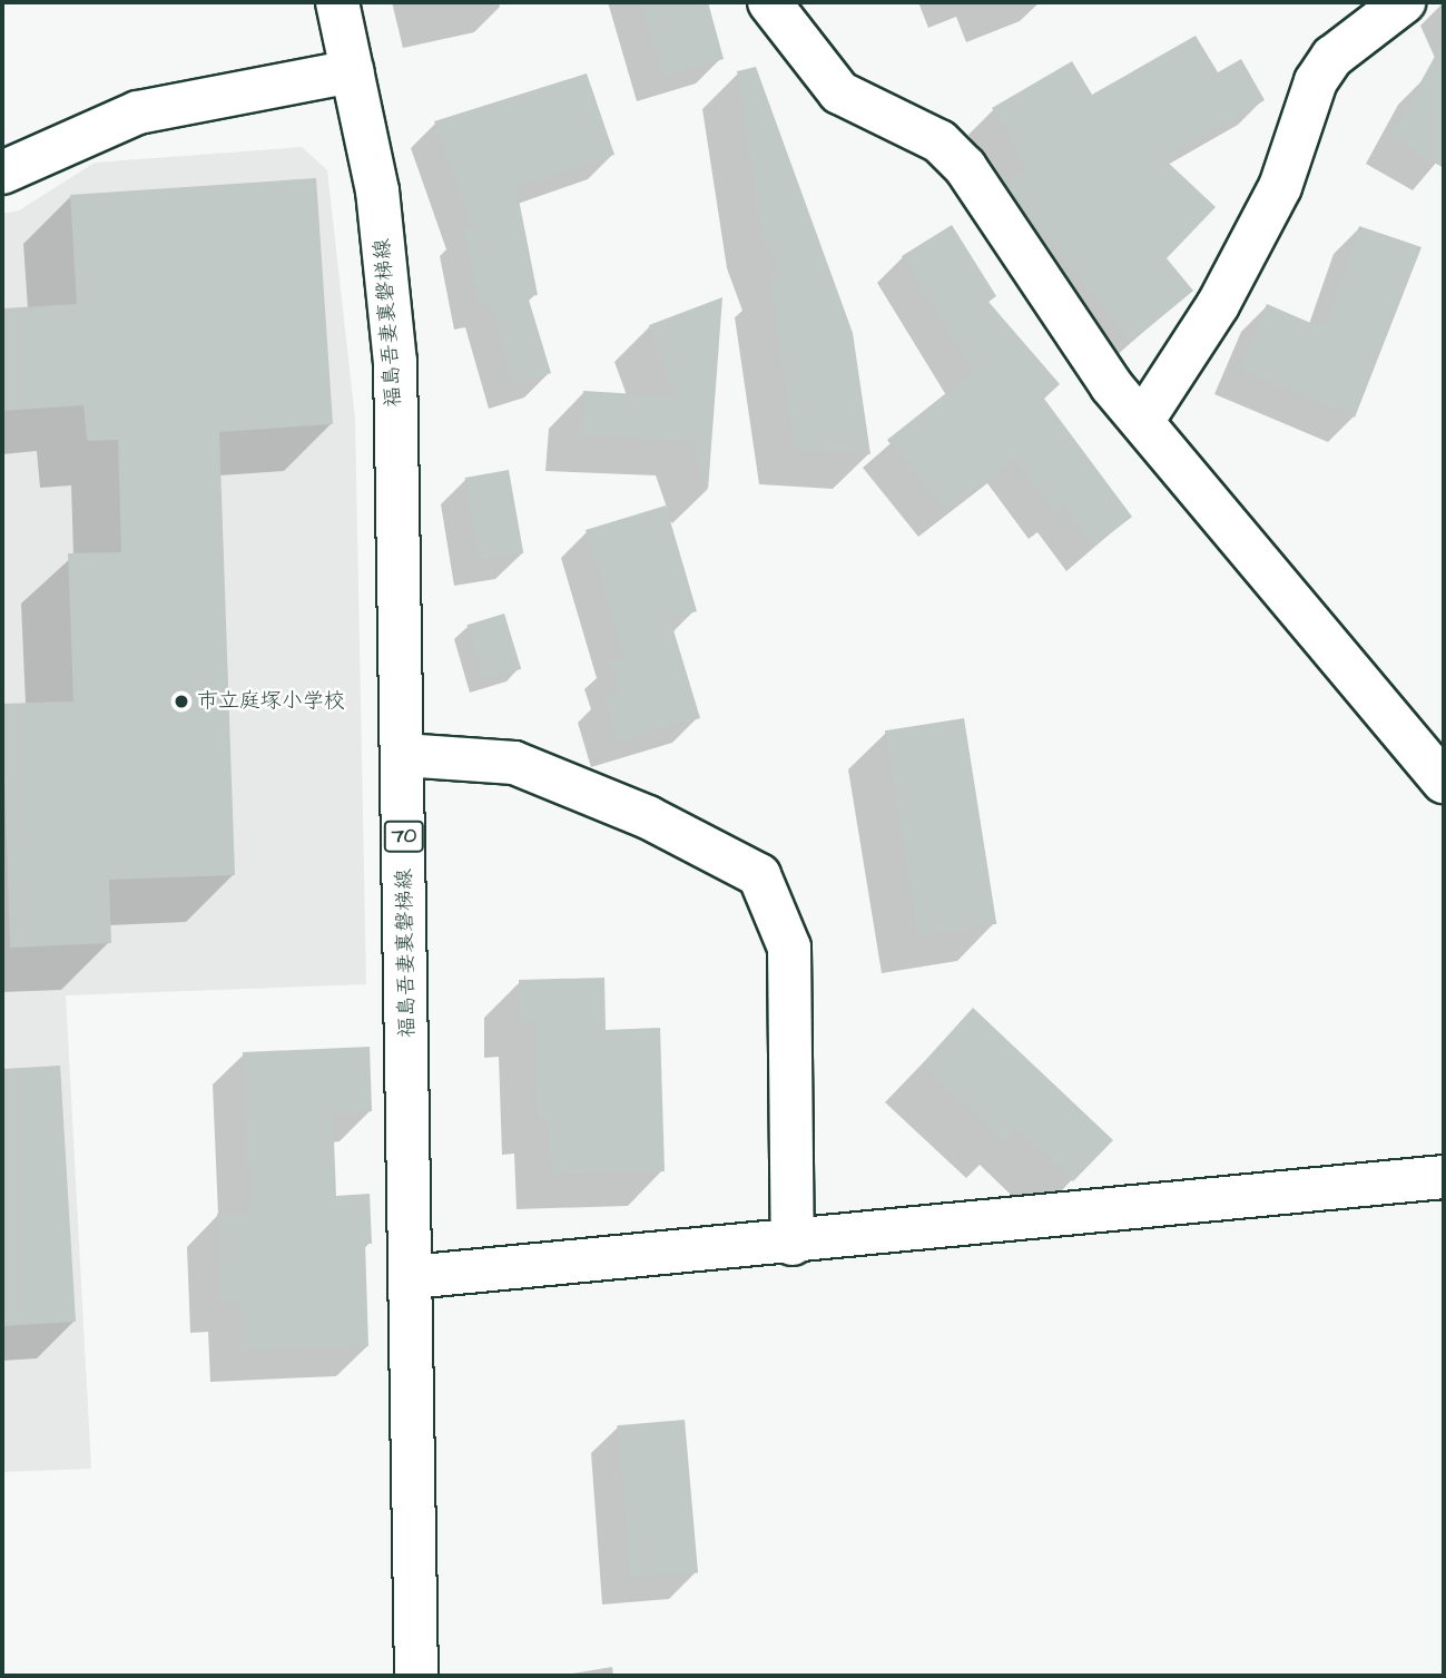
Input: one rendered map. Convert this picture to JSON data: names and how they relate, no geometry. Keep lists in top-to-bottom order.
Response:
{
  "streets": {
    "street": ["福島吾妻裏磐梯線", "70"]
  },
  "places": ["市立庭塚小学校"]
}
